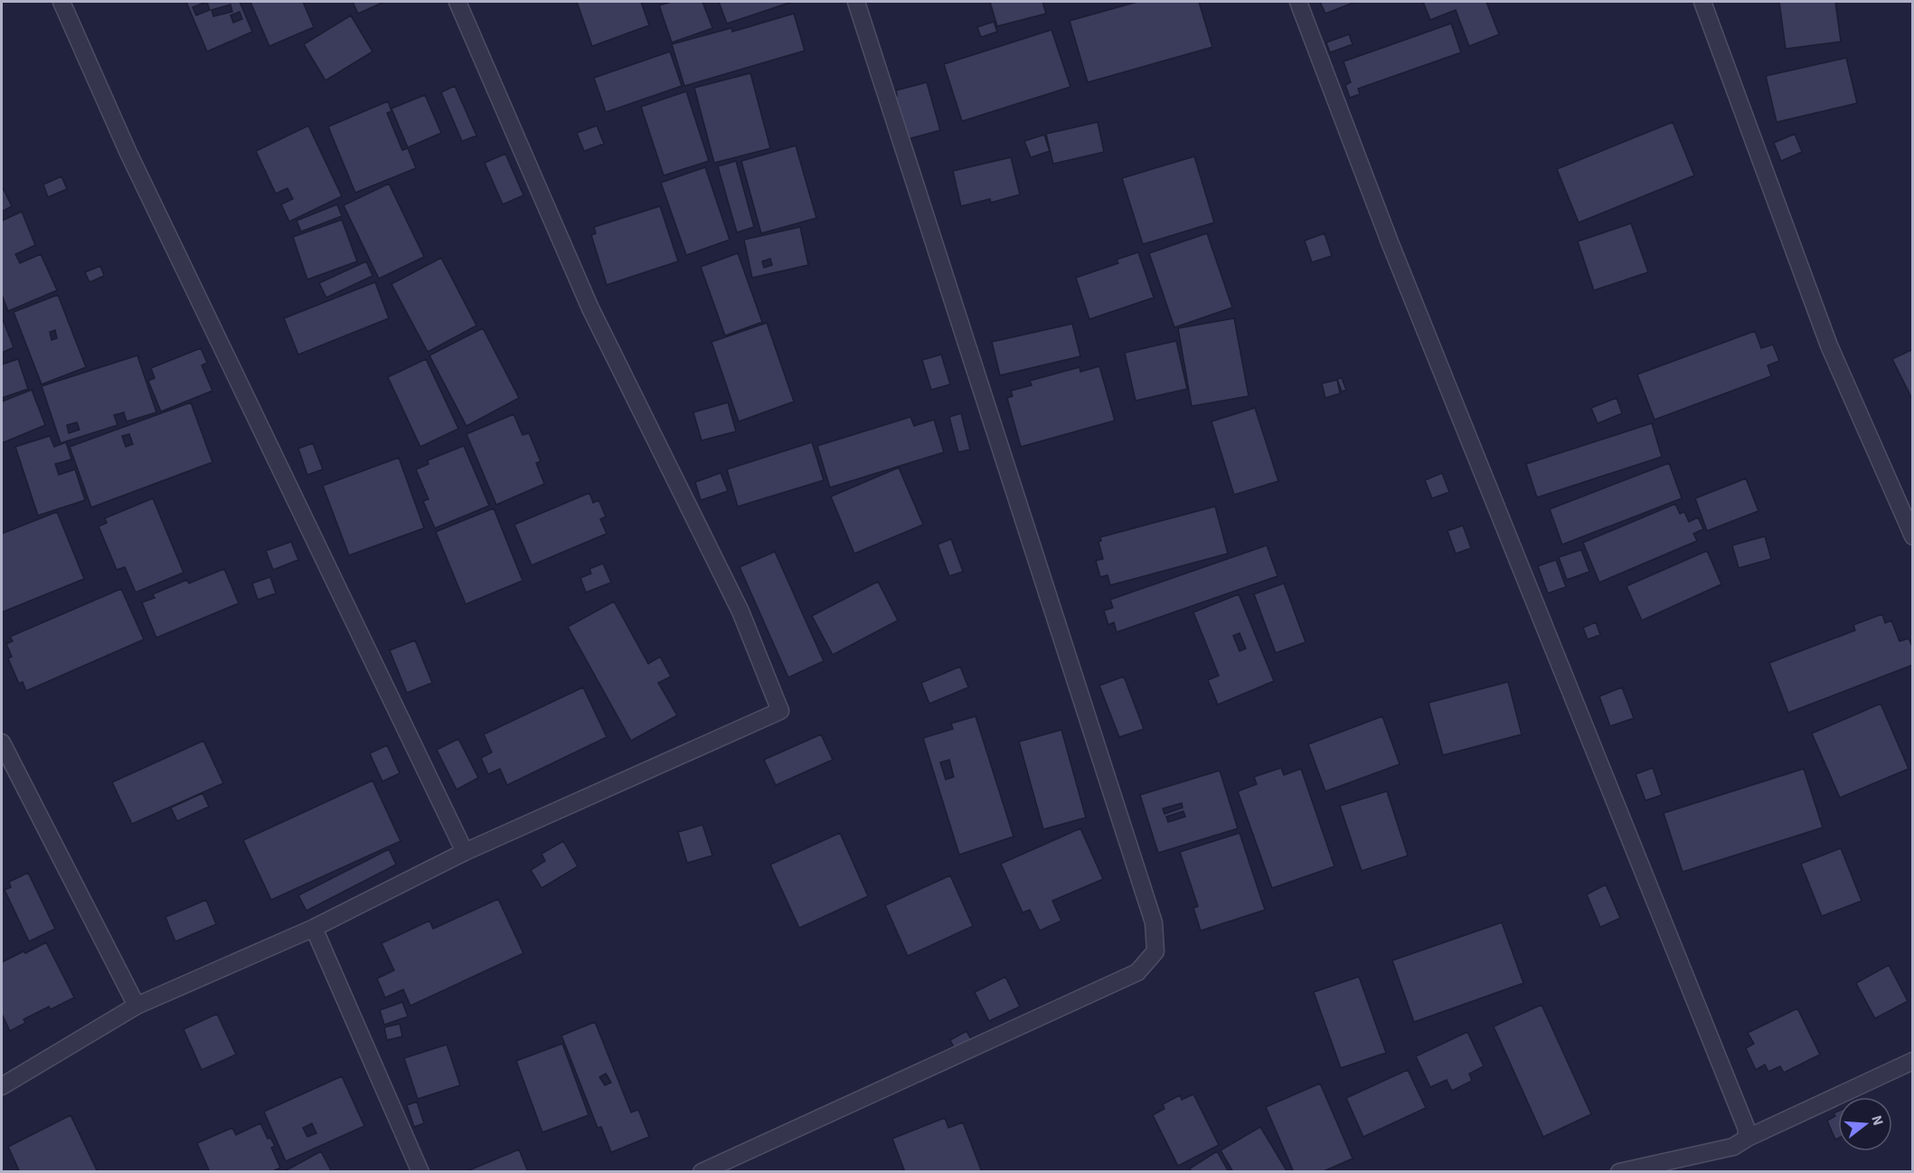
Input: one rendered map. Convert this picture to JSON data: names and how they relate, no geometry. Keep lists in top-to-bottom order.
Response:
{
  "north": "right"
}
